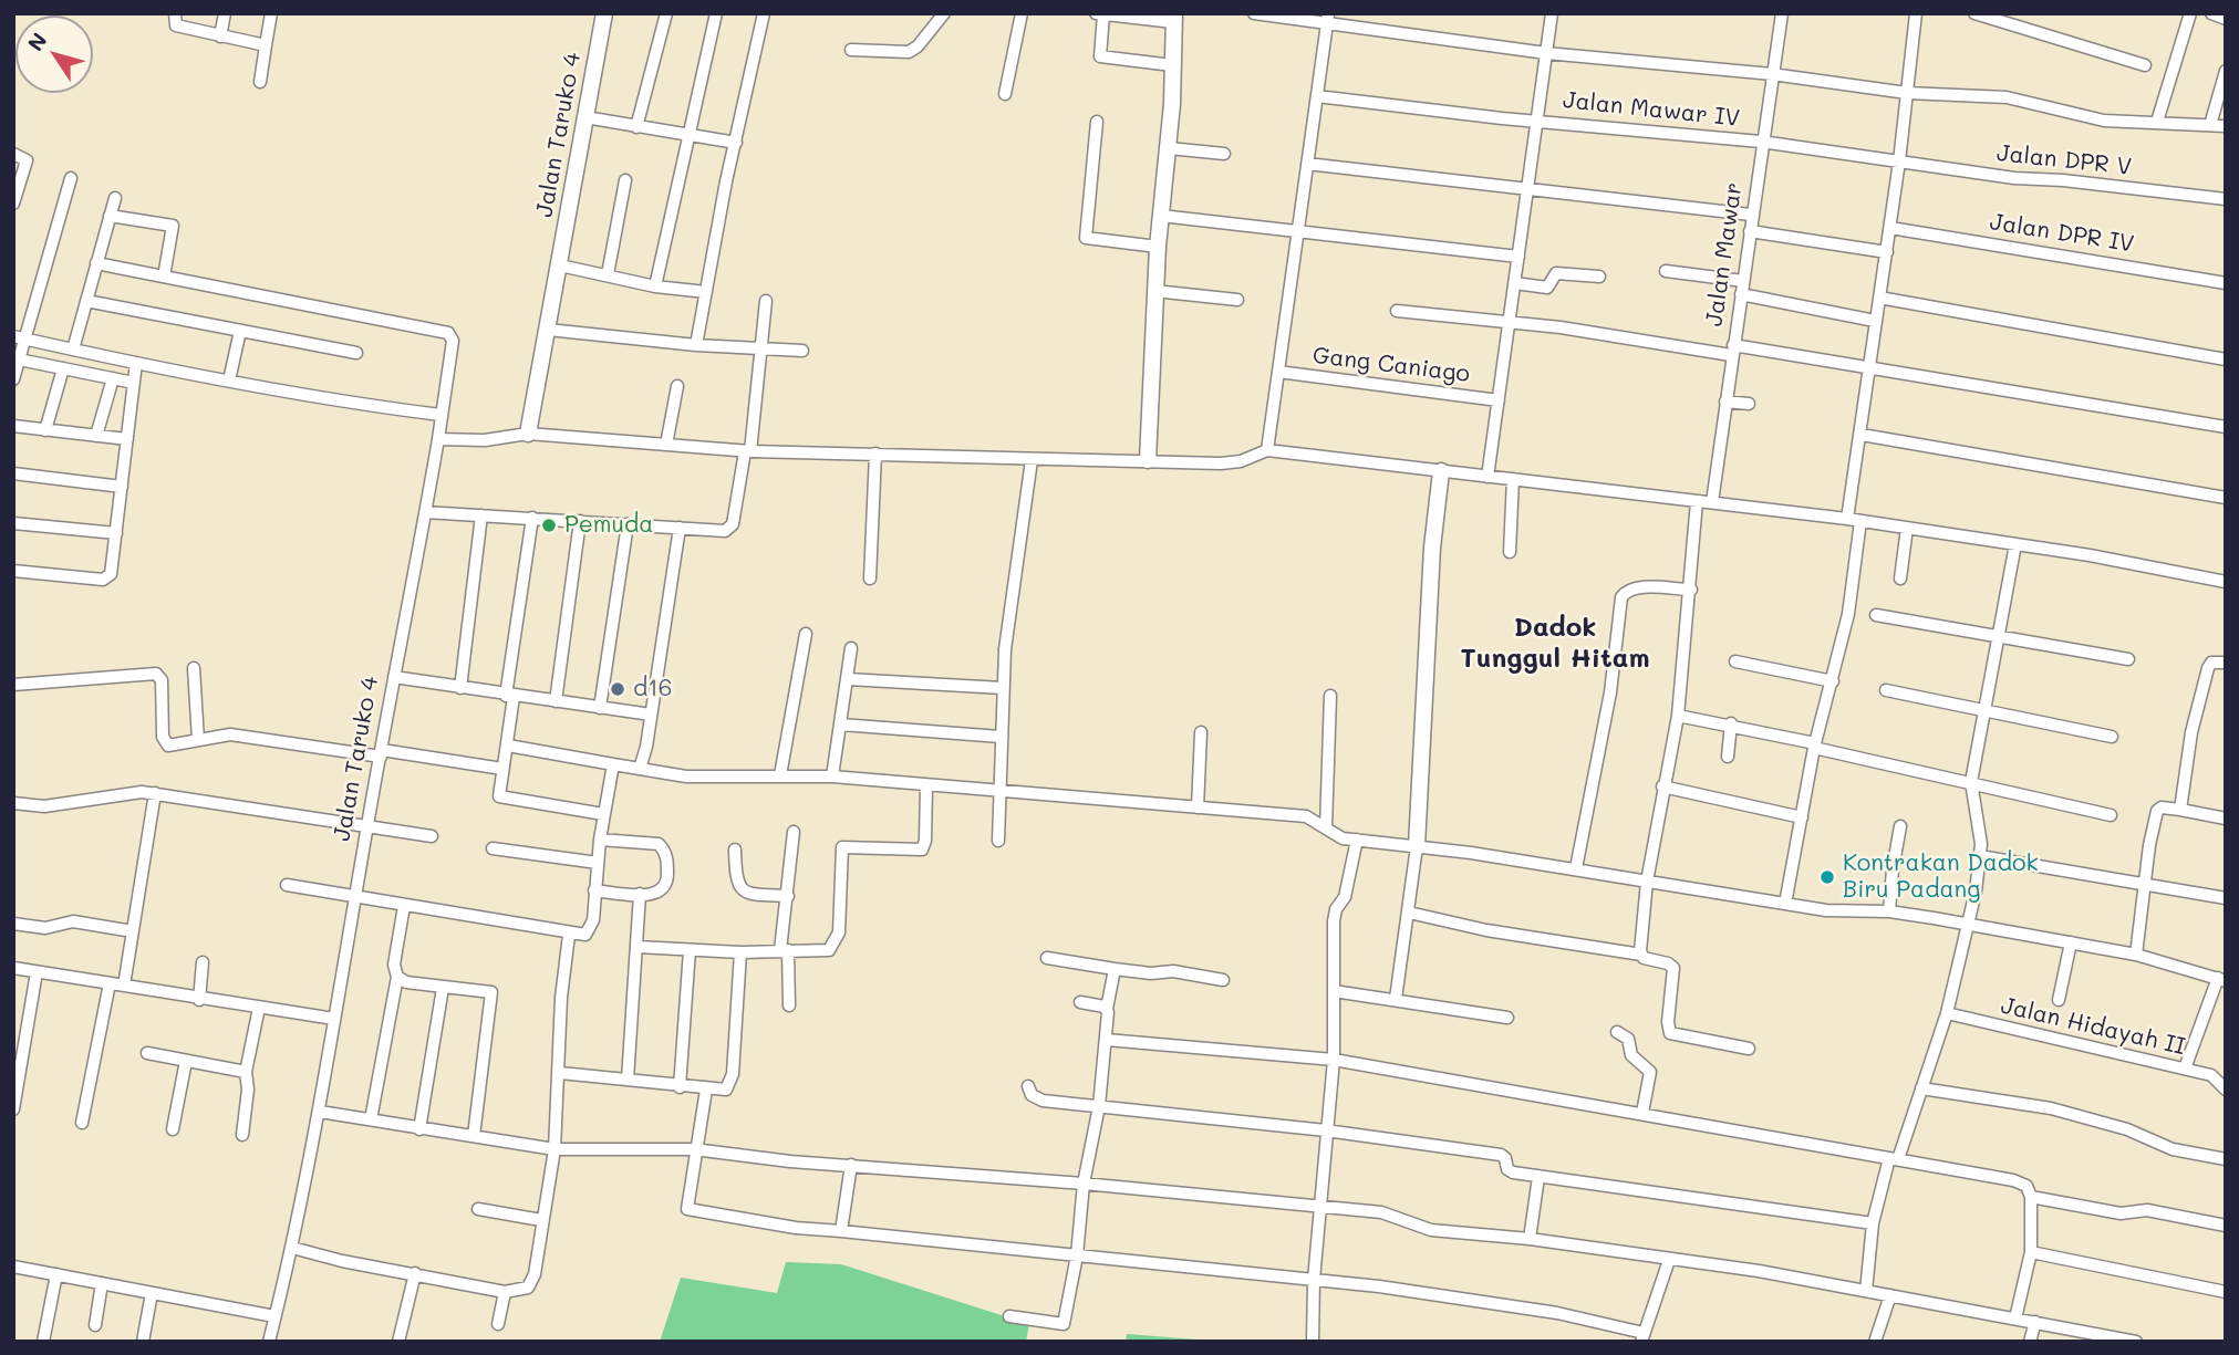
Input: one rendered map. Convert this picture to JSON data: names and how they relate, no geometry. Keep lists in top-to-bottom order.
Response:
{
  "streets": {
    "street": [
      "Jalan Mawar IV",
      "Jalan Taruko 4",
      "Jalan DPR V",
      "Jalan DPR IV",
      "Jalan Mawar",
      "Gang Caniago",
      "Jalan Hidayah II"
    ]
  },
  "crossings": [
    ["Jalan Mawar IV", "Jalan DPR V"],
    ["Jalan Mawar IV", "Jalan Mawar"]
  ],
  "districts": ["Dadok Tunggul Hitam"],
  "places": ["Pemuda", "d16", "Kontrakan Dadok Biru Padang"],
  "north": "top left"
}
